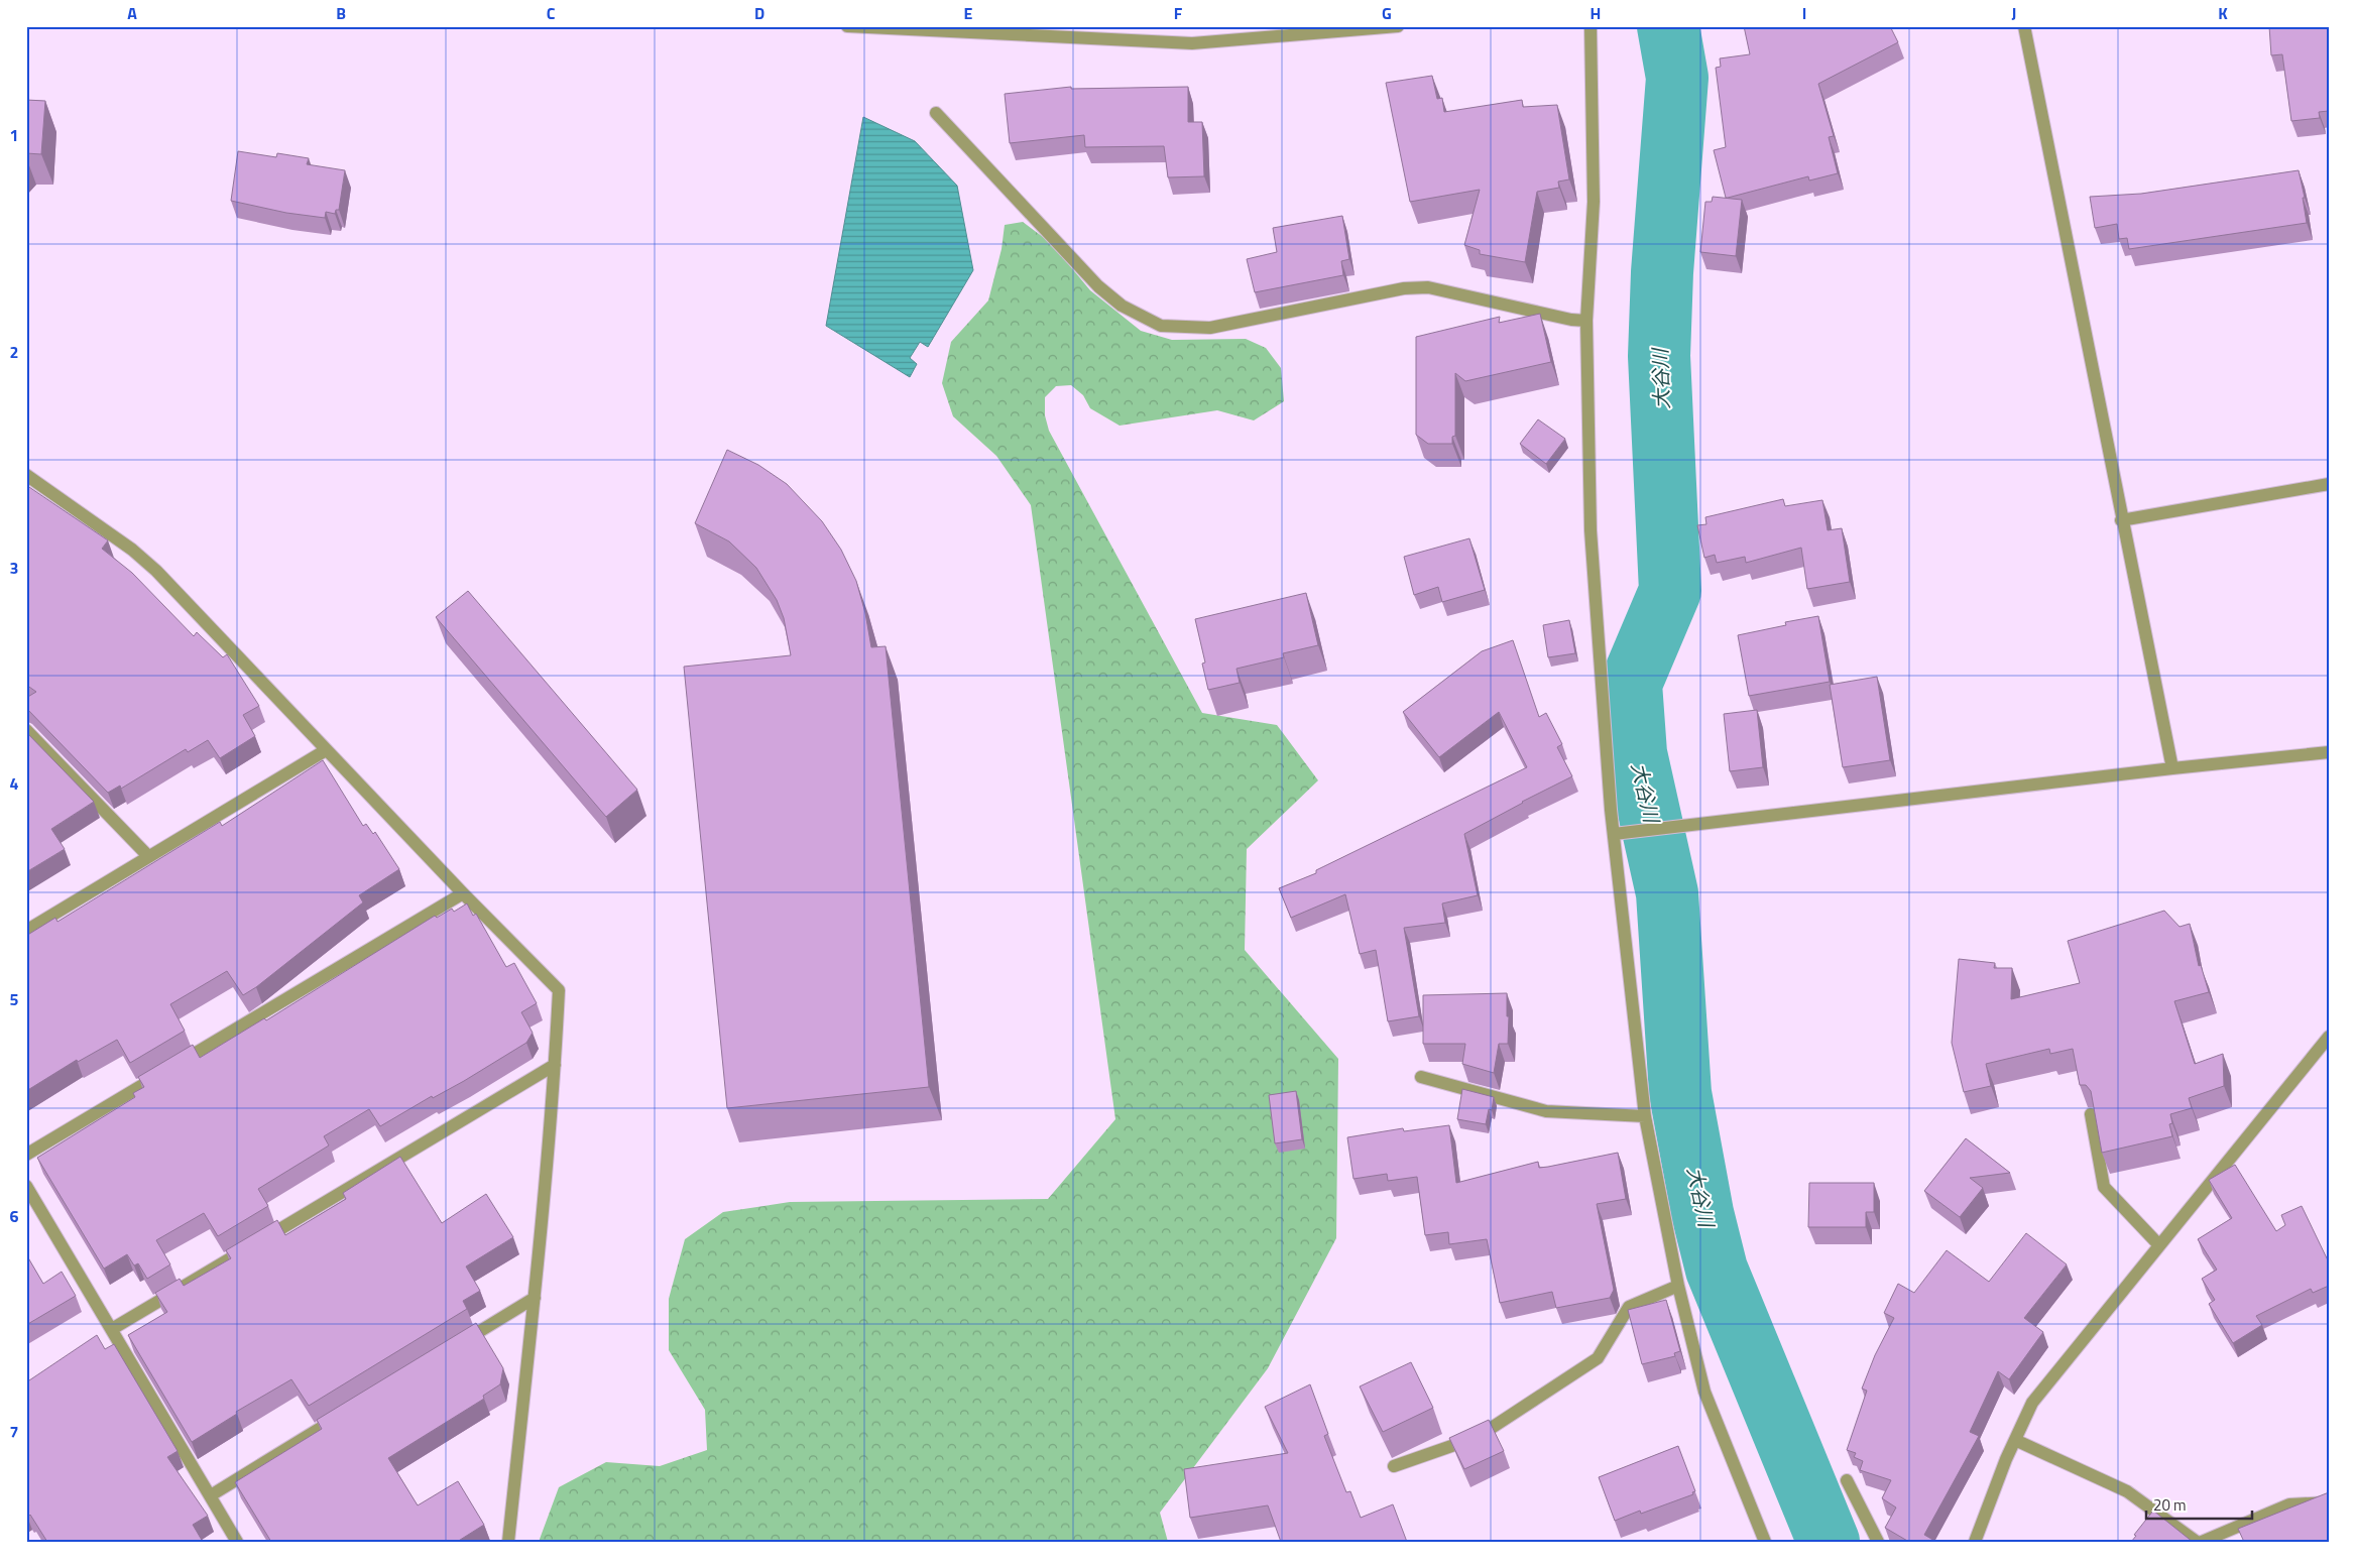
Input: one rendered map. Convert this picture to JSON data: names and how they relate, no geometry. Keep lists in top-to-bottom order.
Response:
{
  "water": ["大谷川"],
  "scale_bar": "20 m",
  "grid": {
    "columns": [
      "A",
      "B",
      "C",
      "D",
      "E",
      "F",
      "G",
      "H",
      "I",
      "J",
      "K"
    ],
    "rows": [
      "1",
      "2",
      "3",
      "4",
      "5",
      "6",
      "7"
    ]
  }
}
